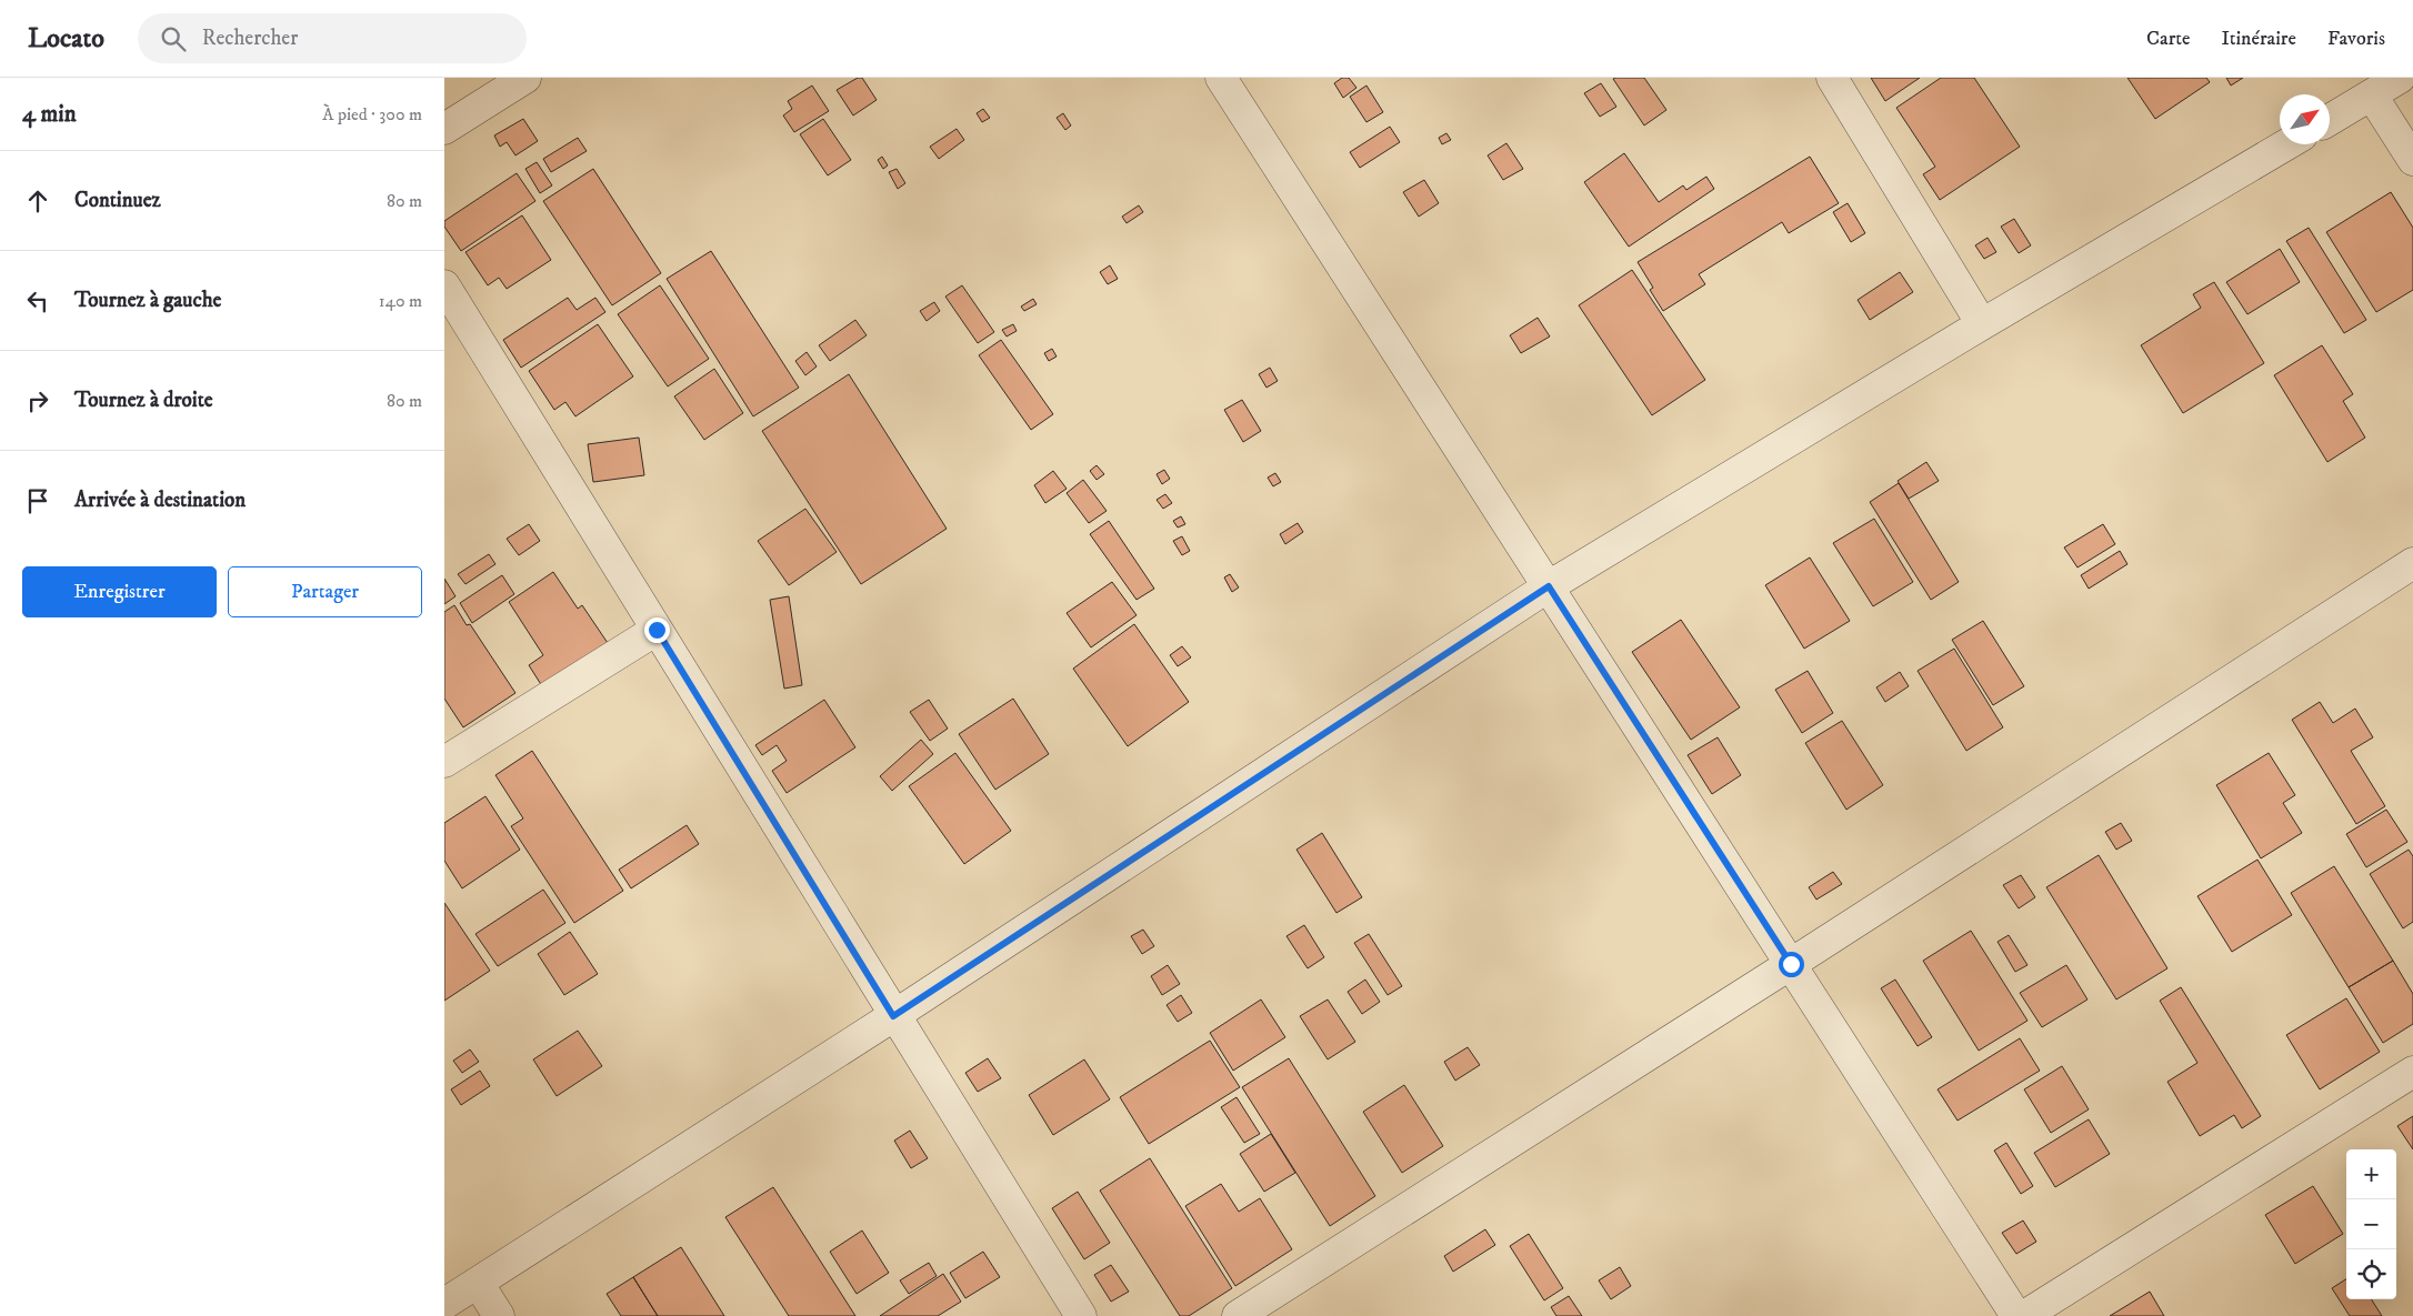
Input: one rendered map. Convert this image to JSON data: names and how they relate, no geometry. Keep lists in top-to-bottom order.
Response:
{
  "north": "top right",
  "page": {
    "header": "Locato",
    "search": "Rechercher",
    "nav": ["Carte", "Itinéraire", "Favoris"],
    "heading": ["4 min", "À pied · 300 m"],
    "list": [
      ["Continuez", "80 m"],
      ["Tournez à gauche", "140 m"],
      ["Tournez à droite", "80 m"],
      "Arrivée à destination"
    ],
    "buttons": ["Enregistrer", "Partager"],
    "map_buttons": ["+", "−"]
  }
}
